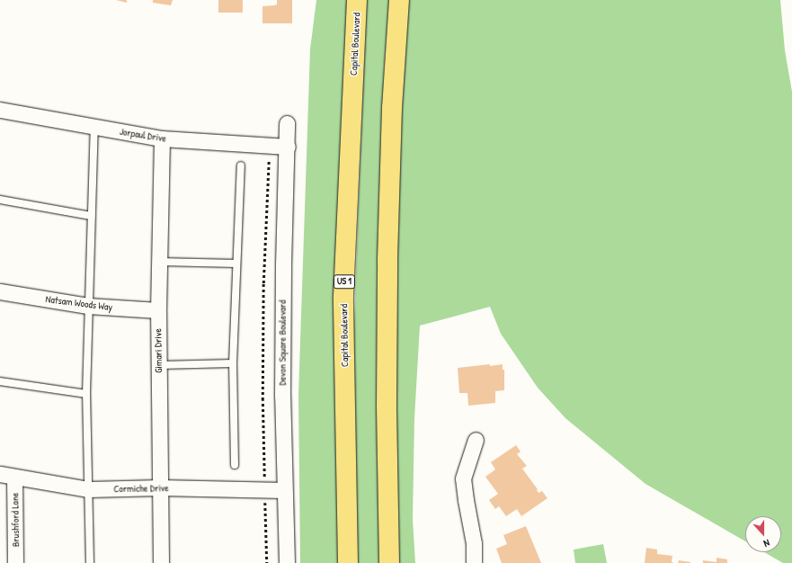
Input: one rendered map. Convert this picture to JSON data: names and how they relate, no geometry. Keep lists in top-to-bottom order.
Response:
{
  "streets": {
    "highway": ["Capital Boulevard", "US 1"],
    "street": [
      "Jorpaul Drive",
      "Natsam Woods Way",
      "Devon Square Boulevard",
      "Gimari Drive",
      "Cormiche Drive",
      "Brushford Lane"
    ]
  },
  "crossings": [
    ["Jorpaul Drive", "Devon Square Boulevard"],
    ["Jorpaul Drive", "Gimari Drive"],
    ["Natsam Woods Way", "Gimari Drive"],
    ["Devon Square Boulevard", "Cormiche Drive"],
    ["Gimari Drive", "Cormiche Drive"],
    ["Cormiche Drive", "Brushford Lane"]
  ],
  "north": "bottom"
}
